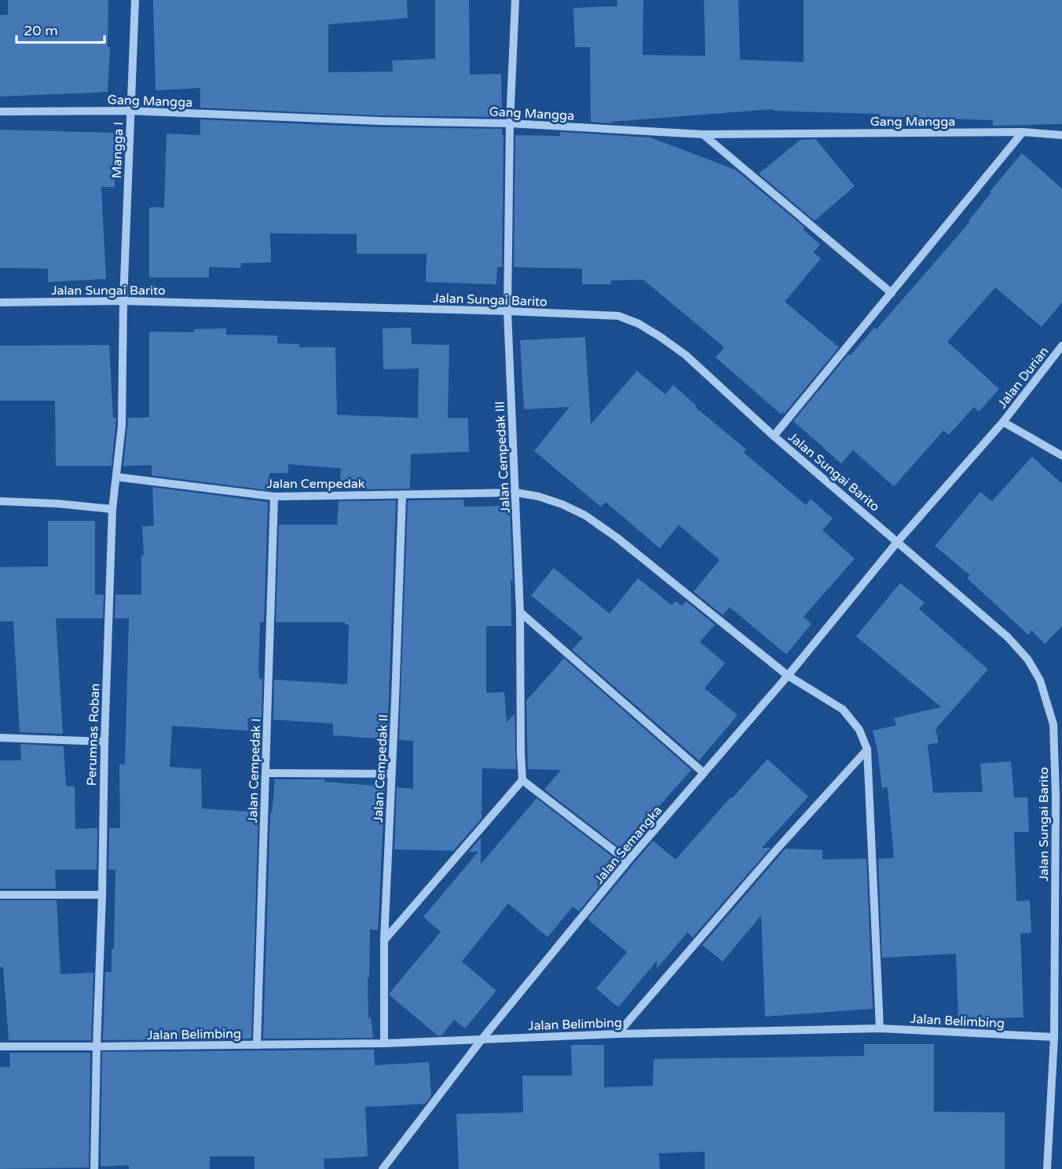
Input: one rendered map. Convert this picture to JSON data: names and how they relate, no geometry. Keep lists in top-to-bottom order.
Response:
{
  "streets": {
    "street": [
      "Gang Mangga",
      "Mangga I",
      "Jalan Sungai Barito",
      "Jalan Durian",
      "Jalan Cempedak III",
      "Jalan Cempedak",
      "Perumnas Roban",
      "Jalan Cempedak II",
      "Jalan Cempedak I",
      "Jalan Semangka",
      "Jalan Belimbing"
    ]
  },
  "crossings": [
    ["Gang Mangga", "Mangga I"],
    ["Gang Mangga", "Jalan Cempedak III"],
    ["Mangga I", "Jalan Sungai Barito"],
    ["Mangga I", "Perumnas Roban"],
    ["Jalan Sungai Barito", "Jalan Cempedak III"],
    ["Jalan Sungai Barito", "Perumnas Roban"],
    ["Jalan Sungai Barito", "Jalan Semangka"],
    ["Jalan Sungai Barito", "Jalan Belimbing"],
    ["Jalan Cempedak III", "Jalan Cempedak"],
    ["Jalan Cempedak", "Perumnas Roban"],
    ["Jalan Cempedak", "Jalan Cempedak II"],
    ["Jalan Cempedak", "Jalan Cempedak I"],
    ["Jalan Cempedak", "Jalan Semangka"],
    ["Perumnas Roban", "Jalan Belimbing"],
    ["Jalan Cempedak II", "Jalan Belimbing"],
    ["Jalan Cempedak I", "Jalan Belimbing"],
    ["Jalan Semangka", "Jalan Belimbing"]
  ],
  "scale_bar": "20 m"
}
